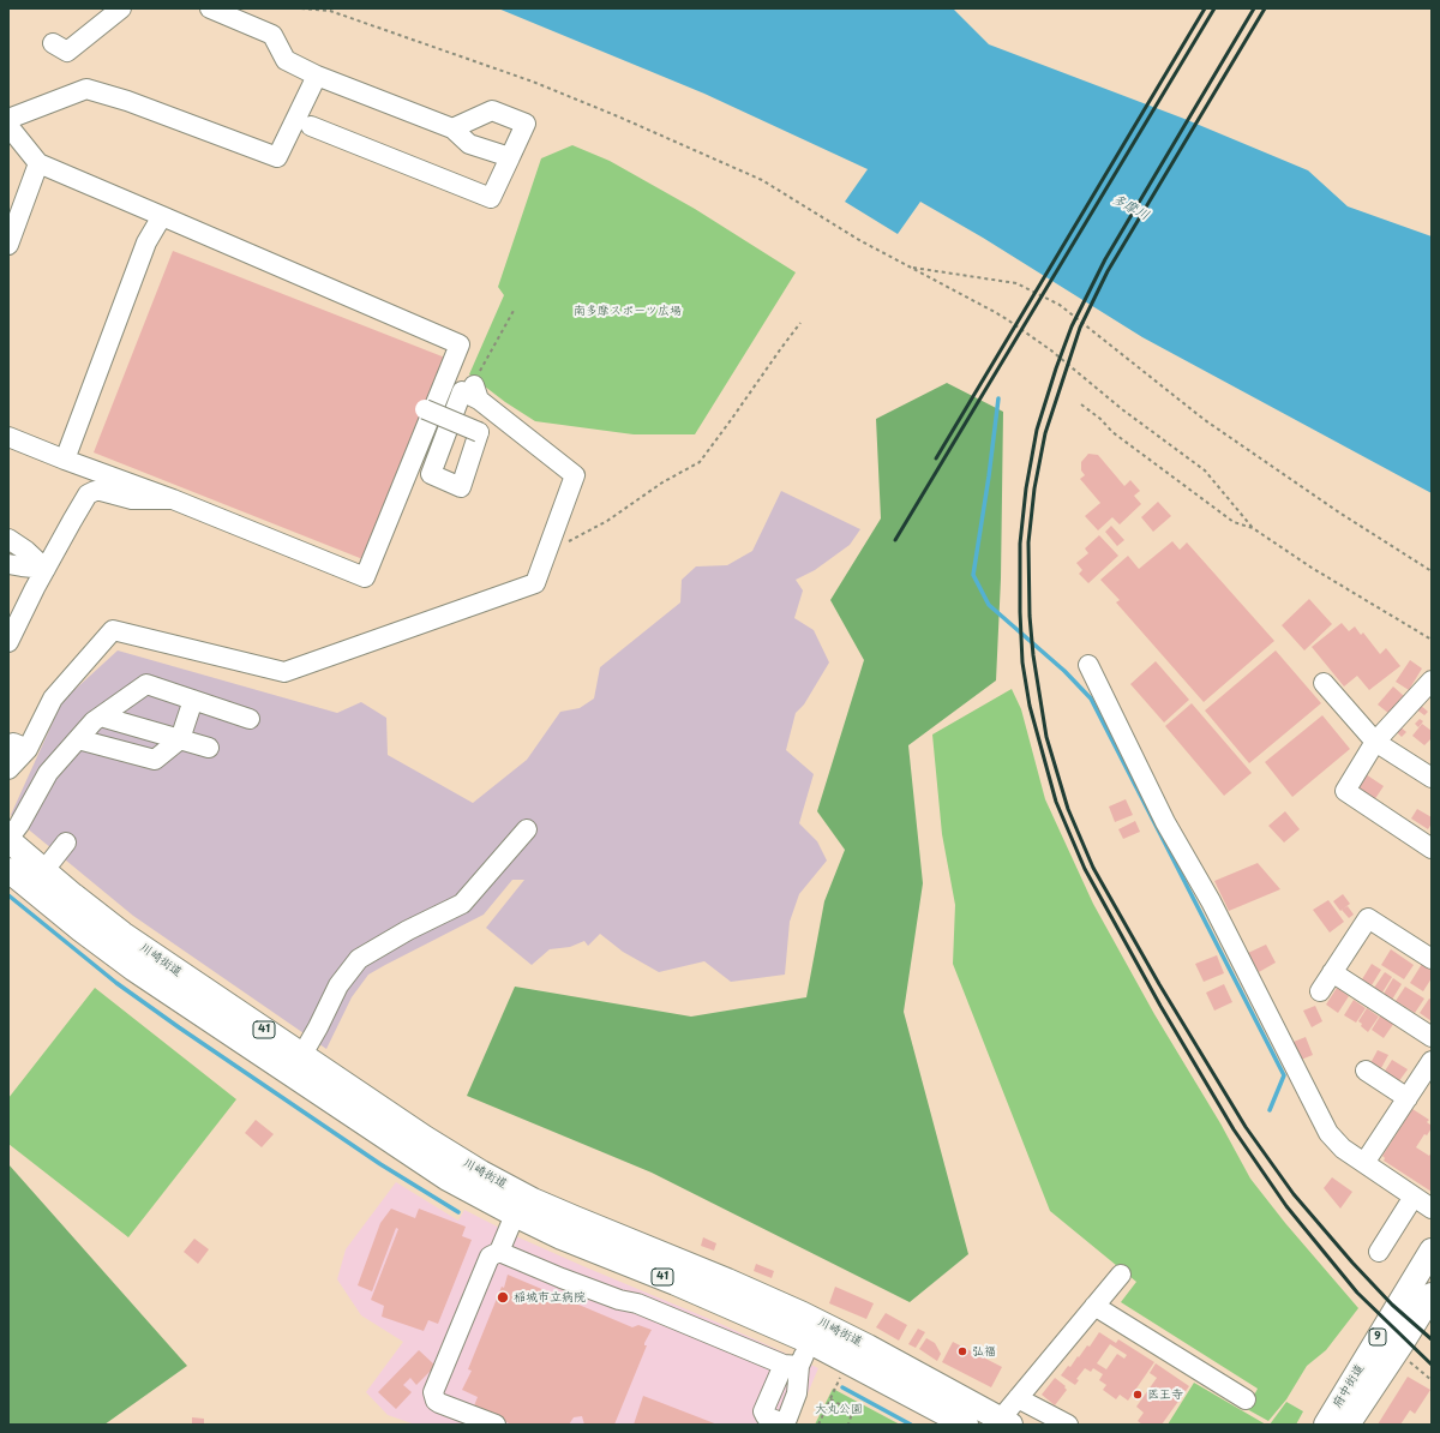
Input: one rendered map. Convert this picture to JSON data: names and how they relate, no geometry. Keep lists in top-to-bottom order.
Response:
{
  "streets": {
    "main road": [
      "川崎街道",
      "41",
      "9",
      "府中街道"
    ]
  },
  "water": ["多摩川"],
  "parks": ["南多摩スポーツ広場", "大丸公園"],
  "places": ["稲城市立病院", "弘福", "医王寺"]
}
